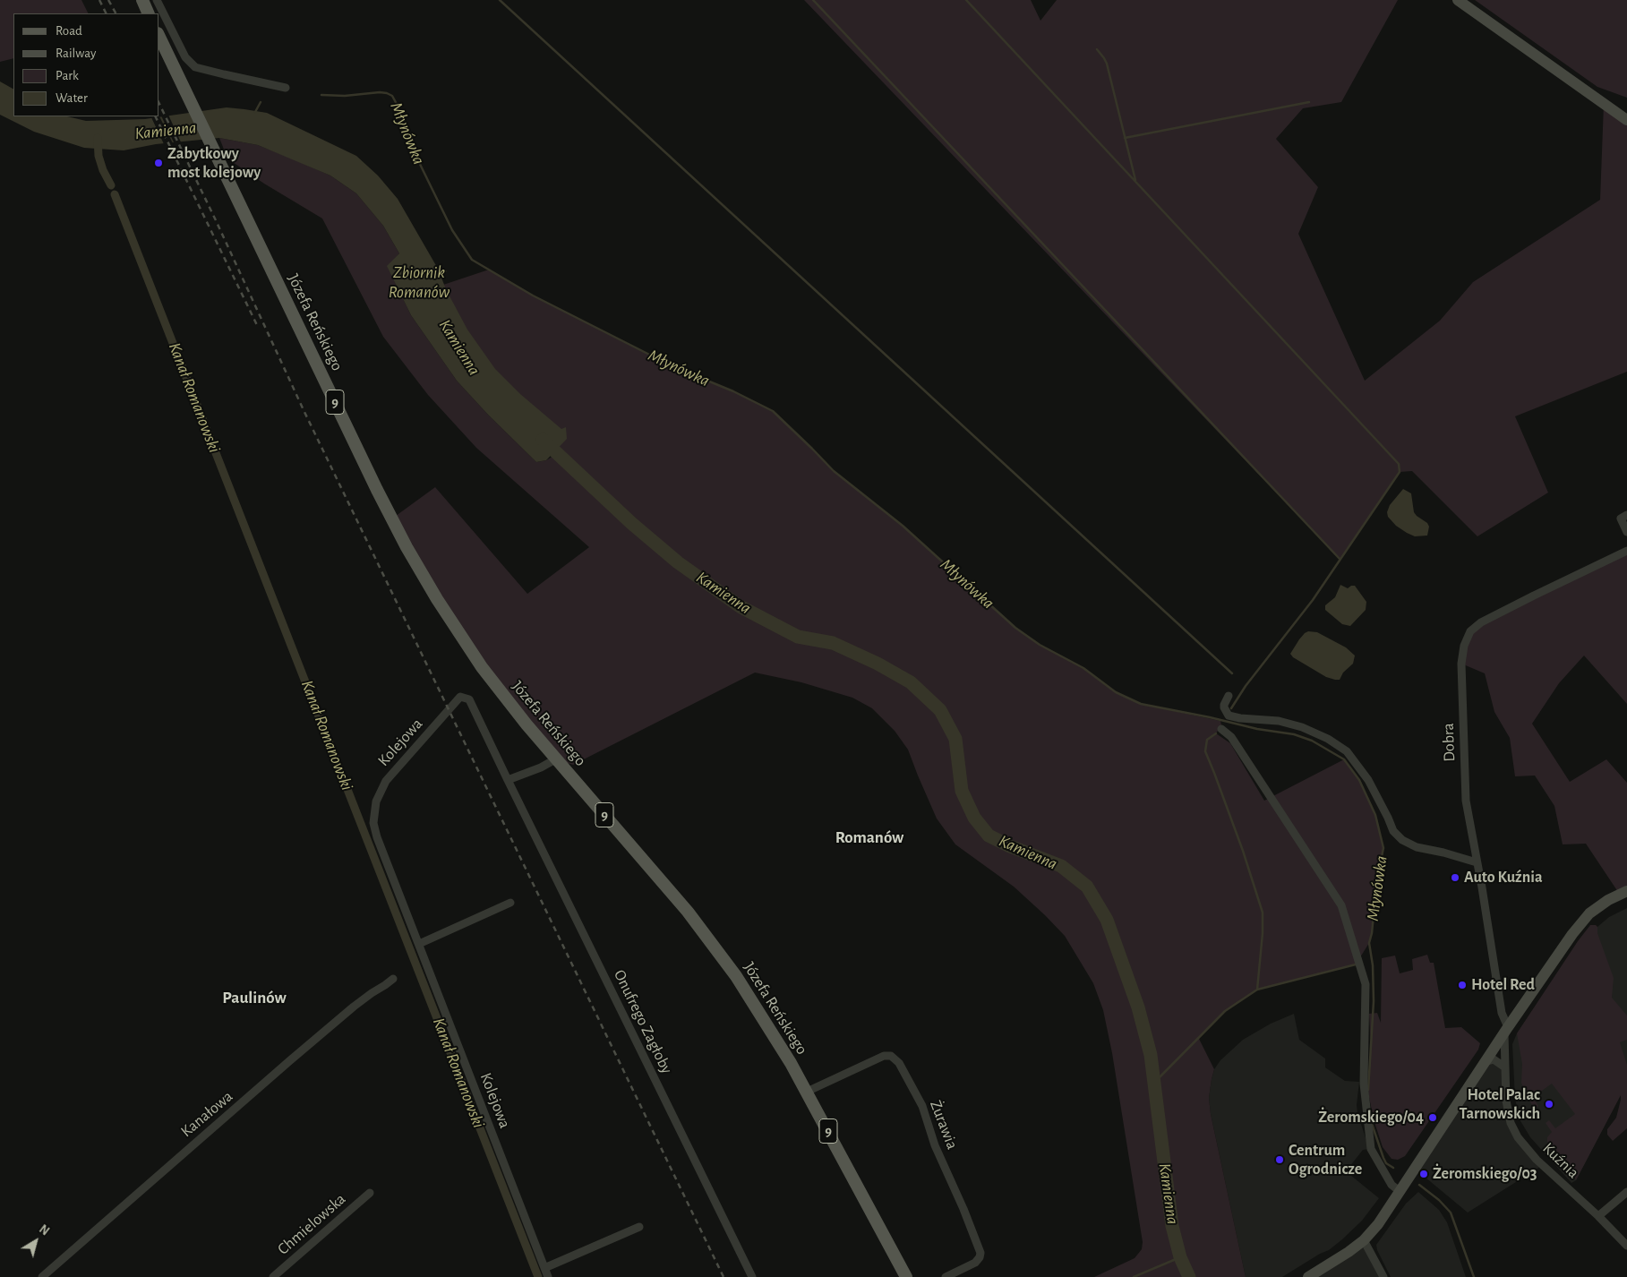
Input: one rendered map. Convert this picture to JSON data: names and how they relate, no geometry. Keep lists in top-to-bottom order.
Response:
{
  "streets": {
    "main road": ["Józefa Reńskiego", "9"],
    "street": [
      "Kolejowa",
      "Dobra",
      "Onufrego Zagłoby",
      "Kanałowa",
      "Żurawia",
      "Kuźnia",
      "Chmielowska"
    ]
  },
  "crossings": [
    ["Józefa Reńskiego", "Żurawia"],
    ["Kolejowa", "Onufrego Zagłoby"],
    ["Dobra", "Kuźnia"]
  ],
  "districts": ["Romanów", "Paulinów"],
  "water": [
    "Kamienna",
    "Młynówka",
    "Zbiornik Romanów",
    "Kanał Romanowski"
  ],
  "places": [
    "Zabytkowy most kolejowy",
    "Auto Kuźnia",
    "Hotel Red",
    "Hotel Palac Tarnowskich",
    "Żeromskiego/04",
    "Centrum Ogrodnicze",
    "Żeromskiego/03"
  ],
  "legend": [
    "Road",
    "Railway",
    "Park",
    "Water"
  ],
  "north": "top right"
}
